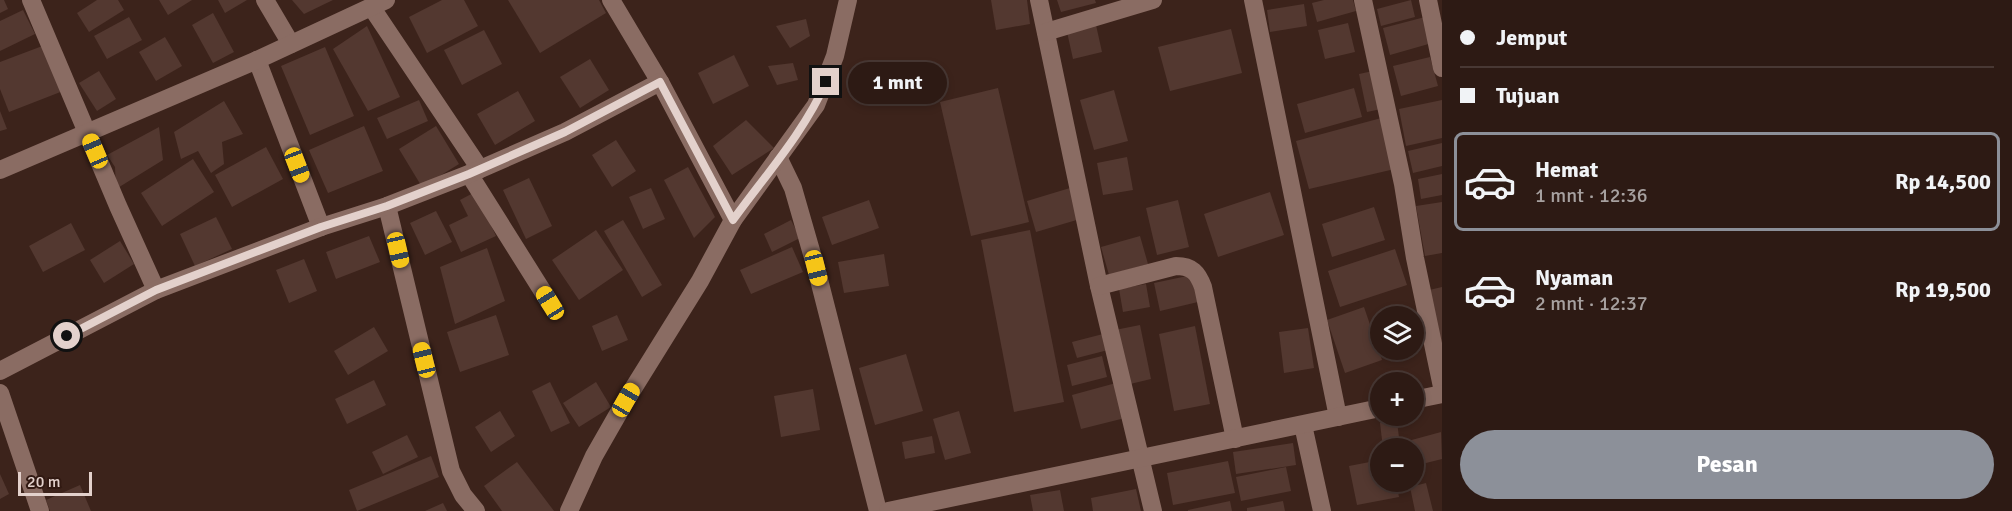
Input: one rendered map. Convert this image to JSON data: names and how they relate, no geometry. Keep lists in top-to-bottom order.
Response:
{
  "scale_bar": "20 m",
  "page": {
    "banner": ["Jemput", "Tujuan"],
    "bubble": "1 mnt",
    "list": [
      {
        "name": "Hemat",
        "note": "1 mnt · 12:36",
        "value": "Rp 14,500"
      },
      {
        "name": "Nyaman",
        "note": "2 mnt · 12:37",
        "value": "Rp 19,500"
      }
    ],
    "map_buttons": ["+", "−"],
    "buttons": "Pesan",
    "scale": "20 m"
  }
}
